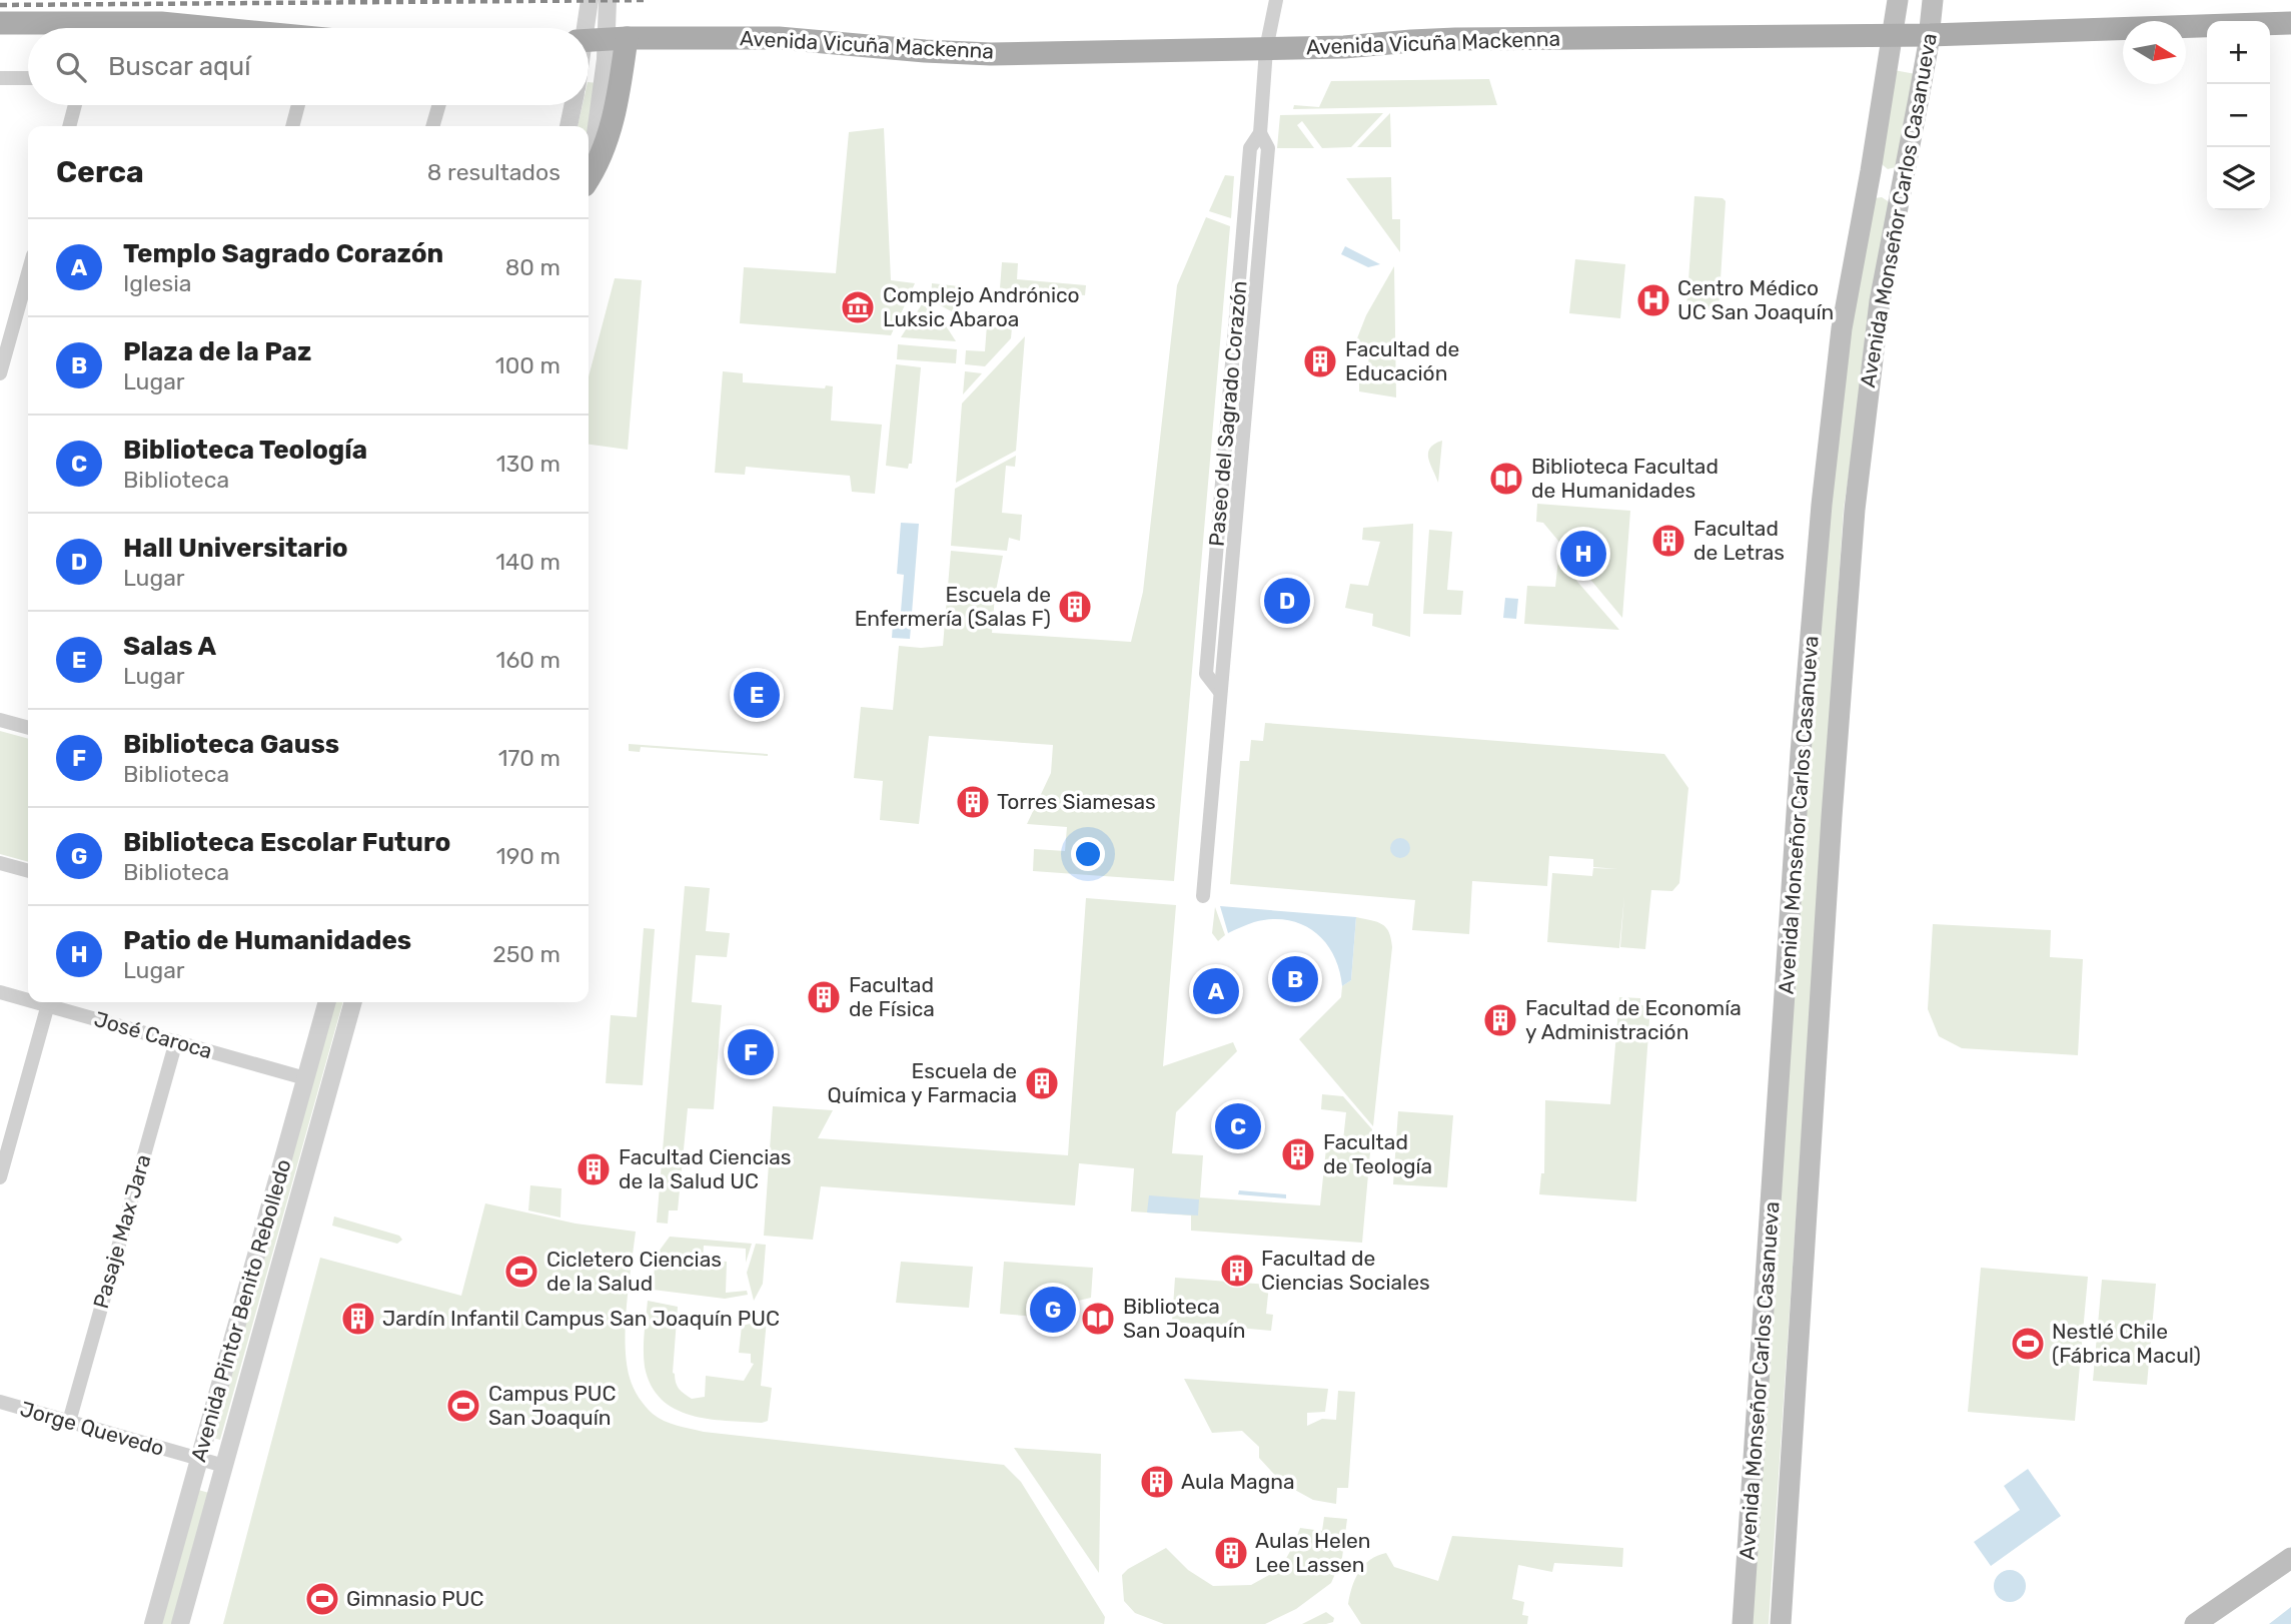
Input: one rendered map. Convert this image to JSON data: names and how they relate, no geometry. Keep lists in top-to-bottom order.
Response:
{
  "streets": {
    "main road": ["Avenida Vicuña Mackenna", "Avenida Monseñor Carlos Casanueva"],
    "street": [
      "Paseo del Sagrado Corazón",
      "José Caroca",
      "Pasaje Max Jara",
      "Avenida Pintor Benito Rebolledo",
      "Jorge Quevedo"
    ]
  },
  "crossings": [
    ["Avenida Vicuña Mackenna", "Avenida Monseñor Carlos Casanueva"],
    ["Avenida Vicuña Mackenna", "Paseo del Sagrado Corazón"],
    ["José Caroca", "Pasaje Max Jara"],
    ["José Caroca", "Avenida Pintor Benito Rebolledo"],
    ["Pasaje Max Jara", "Jorge Quevedo"],
    ["Avenida Pintor Benito Rebolledo", "Jorge Quevedo"]
  ],
  "places": {
    "hospital": ["Centro Médico UC San Joaquín"],
    "museum": ["Complejo Andrónico Luksic Abaroa"],
    "building": [
      "Facultad de Educación",
      "Facultad de Letras",
      "Escuela de Enfermería (Salas F)",
      "Torres Siamesas",
      "Facultad de Física",
      "Facultad de Economía y Administración",
      "Escuela de Química y Farmacia",
      "Facultad de Teología",
      "Facultad Ciencias de la Salud UC",
      "Facultad de Ciencias Sociales",
      "Jardín Infantil Campus San Joaquín PUC",
      "Aula Magna",
      "Aulas Helen Lee Lassen"
    ],
    "library": ["Biblioteca Facultad de Humanidades", "Biblioteca San Joaquín"],
    "sports": [
      "Cicletero Ciencias de la Salud",
      "Nestlé Chile (Fábrica Macul)",
      "Campus PUC San Joaquín",
      "Gimnasio PUC"
    ]
  },
  "north": "right",
  "page": {
    "map_buttons": ["+", "−"],
    "search": "Buscar aquí",
    "heading": ["Cerca", "8 resultados"],
    "list": [
      {
        "mark": "A",
        "name": "Templo Sagrado Corazón",
        "note": "Iglesia",
        "value": "80 m"
      },
      {
        "mark": "B",
        "name": "Plaza de la Paz",
        "note": "Lugar",
        "value": "100 m"
      },
      {
        "mark": "C",
        "name": "Biblioteca Teología",
        "note": "Biblioteca",
        "value": "130 m"
      },
      {
        "mark": "D",
        "name": "Hall Universitario",
        "note": "Lugar",
        "value": "140 m"
      },
      {
        "mark": "E",
        "name": "Salas A",
        "note": "Lugar",
        "value": "160 m"
      },
      {
        "mark": "F",
        "name": "Biblioteca Gauss",
        "note": "Biblioteca",
        "value": "170 m"
      },
      {
        "mark": "G",
        "name": "Biblioteca Escolar Futuro",
        "note": "Biblioteca",
        "value": "190 m"
      },
      {
        "mark": "H",
        "name": "Patio de Humanidades",
        "note": "Lugar",
        "value": "250 m"
      }
    ],
    "pins": [
      "H",
      "D",
      "E",
      "B",
      "A",
      "F",
      "C",
      "G"
    ]
  }
}
